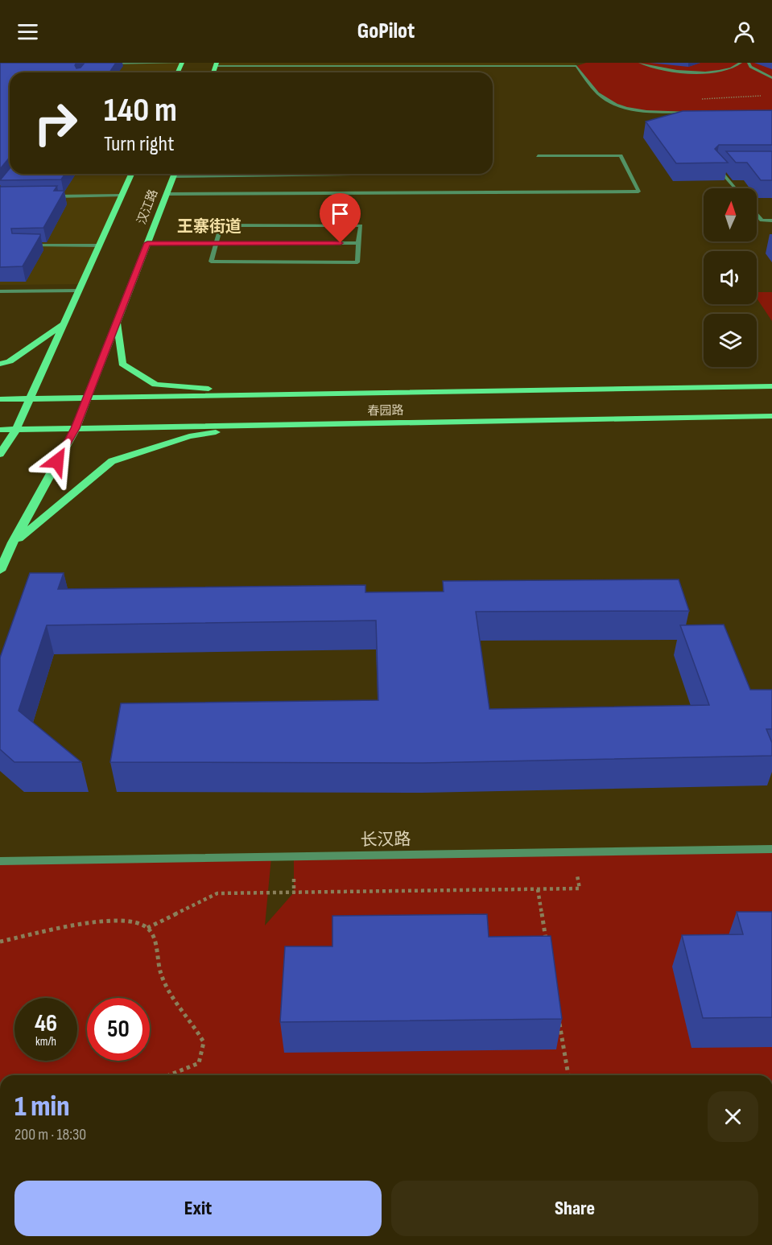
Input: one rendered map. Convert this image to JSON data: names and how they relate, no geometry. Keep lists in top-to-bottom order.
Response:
{
  "streets": {
    "main road": ["汉江路", "春园路"],
    "street": ["长汉路"]
  },
  "crossings": [
    ["汉江路", "春园路"]
  ],
  "districts": ["王寨街道"],
  "north": "top",
  "page": {
    "header": "GoPilot",
    "turn": ["140 m", "Turn right"],
    "speed": "46 km/h",
    "limit": "50",
    "heading": ["1 min", "200 m · 18:30"],
    "buttons": ["Exit", "Share"]
  }
}
